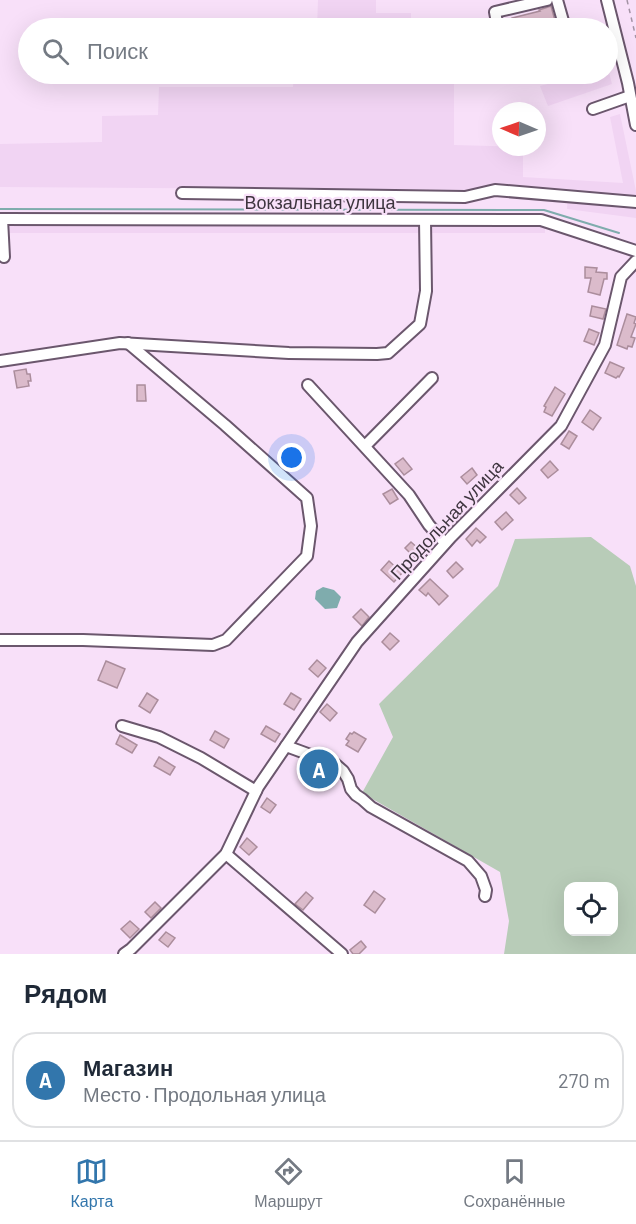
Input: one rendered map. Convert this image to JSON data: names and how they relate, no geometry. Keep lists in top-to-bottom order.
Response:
{
  "streets": {
    "street": ["Вокзальная улица", "Продольная улица"]
  },
  "north": "left",
  "page": {
    "search": "Поиск",
    "pins": "A",
    "heading": "Рядом",
    "list": [
      {
        "mark": "A",
        "name": "Магазин",
        "note": "Место · Продольная улица",
        "value": "270 m"
      }
    ],
    "nav": ["Карта", "Маршрут", "Сохранённые"]
  }
}
